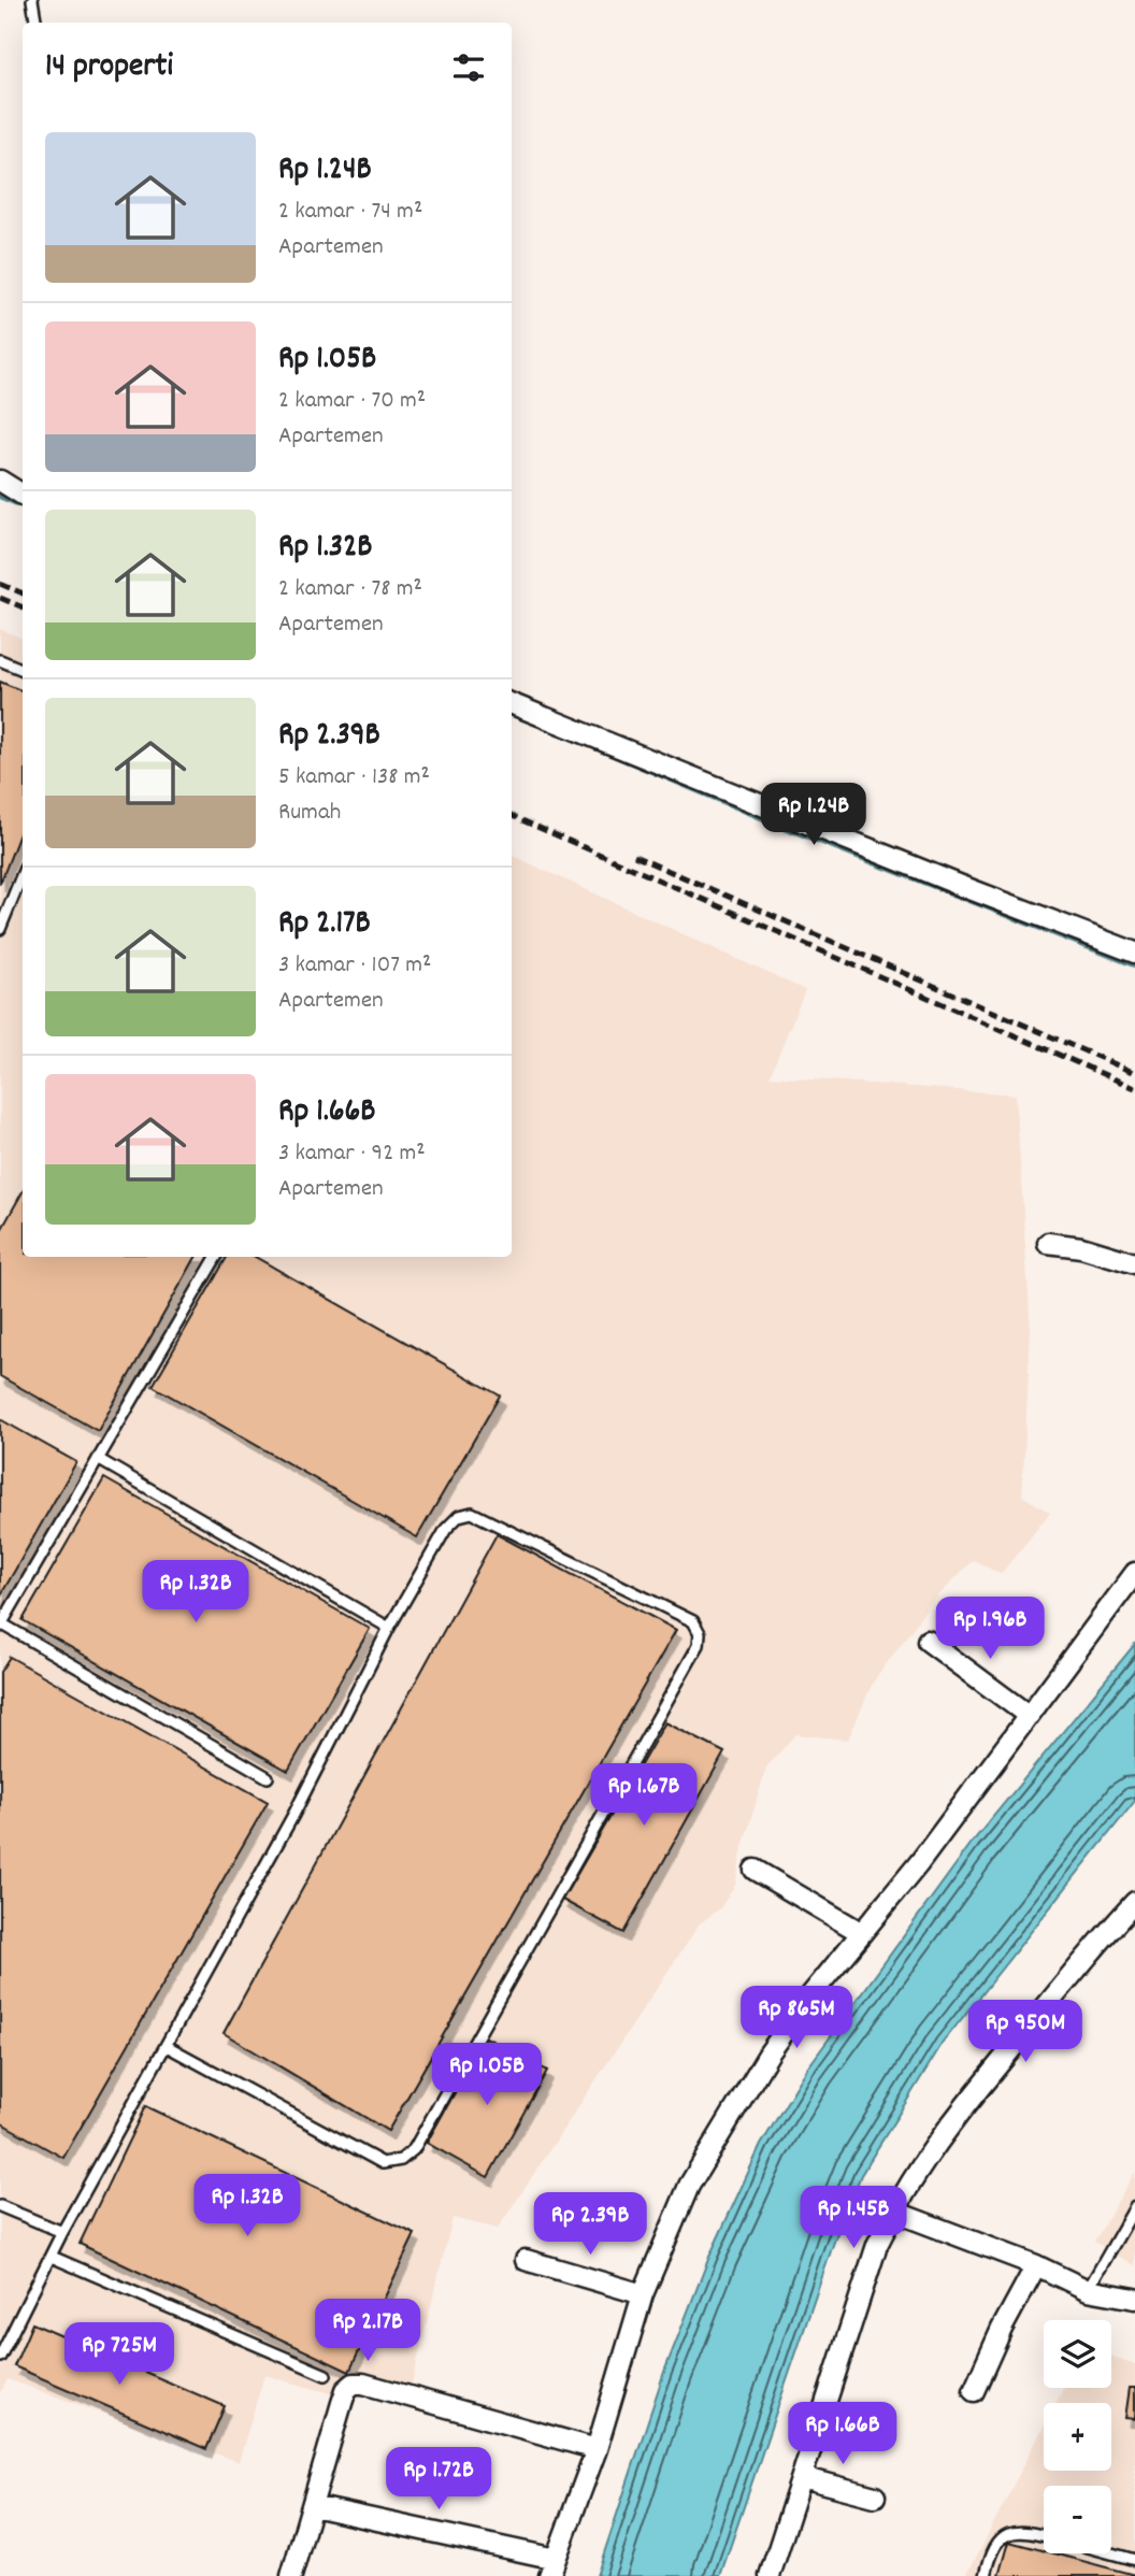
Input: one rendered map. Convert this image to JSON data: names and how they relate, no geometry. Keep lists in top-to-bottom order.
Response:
{
  "page": {
    "heading": "14 properti",
    "list": [
      {
        "name": "Rp 1.24B",
        "note": "2 kamar · 74 m² · Apartemen"
      },
      {
        "name": "Rp 1.05B",
        "note": "2 kamar · 70 m² · Apartemen"
      },
      {
        "name": "Rp 1.32B",
        "note": "2 kamar · 78 m² · Apartemen"
      },
      {
        "name": "Rp 2.39B",
        "note": "5 kamar · 138 m² · Rumah"
      },
      {
        "name": "Rp 2.17B",
        "note": "3 kamar · 107 m² · Apartemen"
      },
      {
        "name": "Rp 1.66B",
        "note": "3 kamar · 92 m² · Apartemen"
      }
    ],
    "price": [
      "Rp 1.24B",
      "Rp 1.32B",
      "Rp 1.96B",
      "Rp 1.67B",
      "Rp 865M",
      "Rp 950M",
      "Rp 1.05B",
      "Rp 1.32B",
      "Rp 1.45B",
      "Rp 2.39B",
      "Rp 2.17B",
      "Rp 725M",
      "Rp 1.66B",
      "Rp 1.72B"
    ],
    "map_buttons": ["+", "−"]
  }
}
